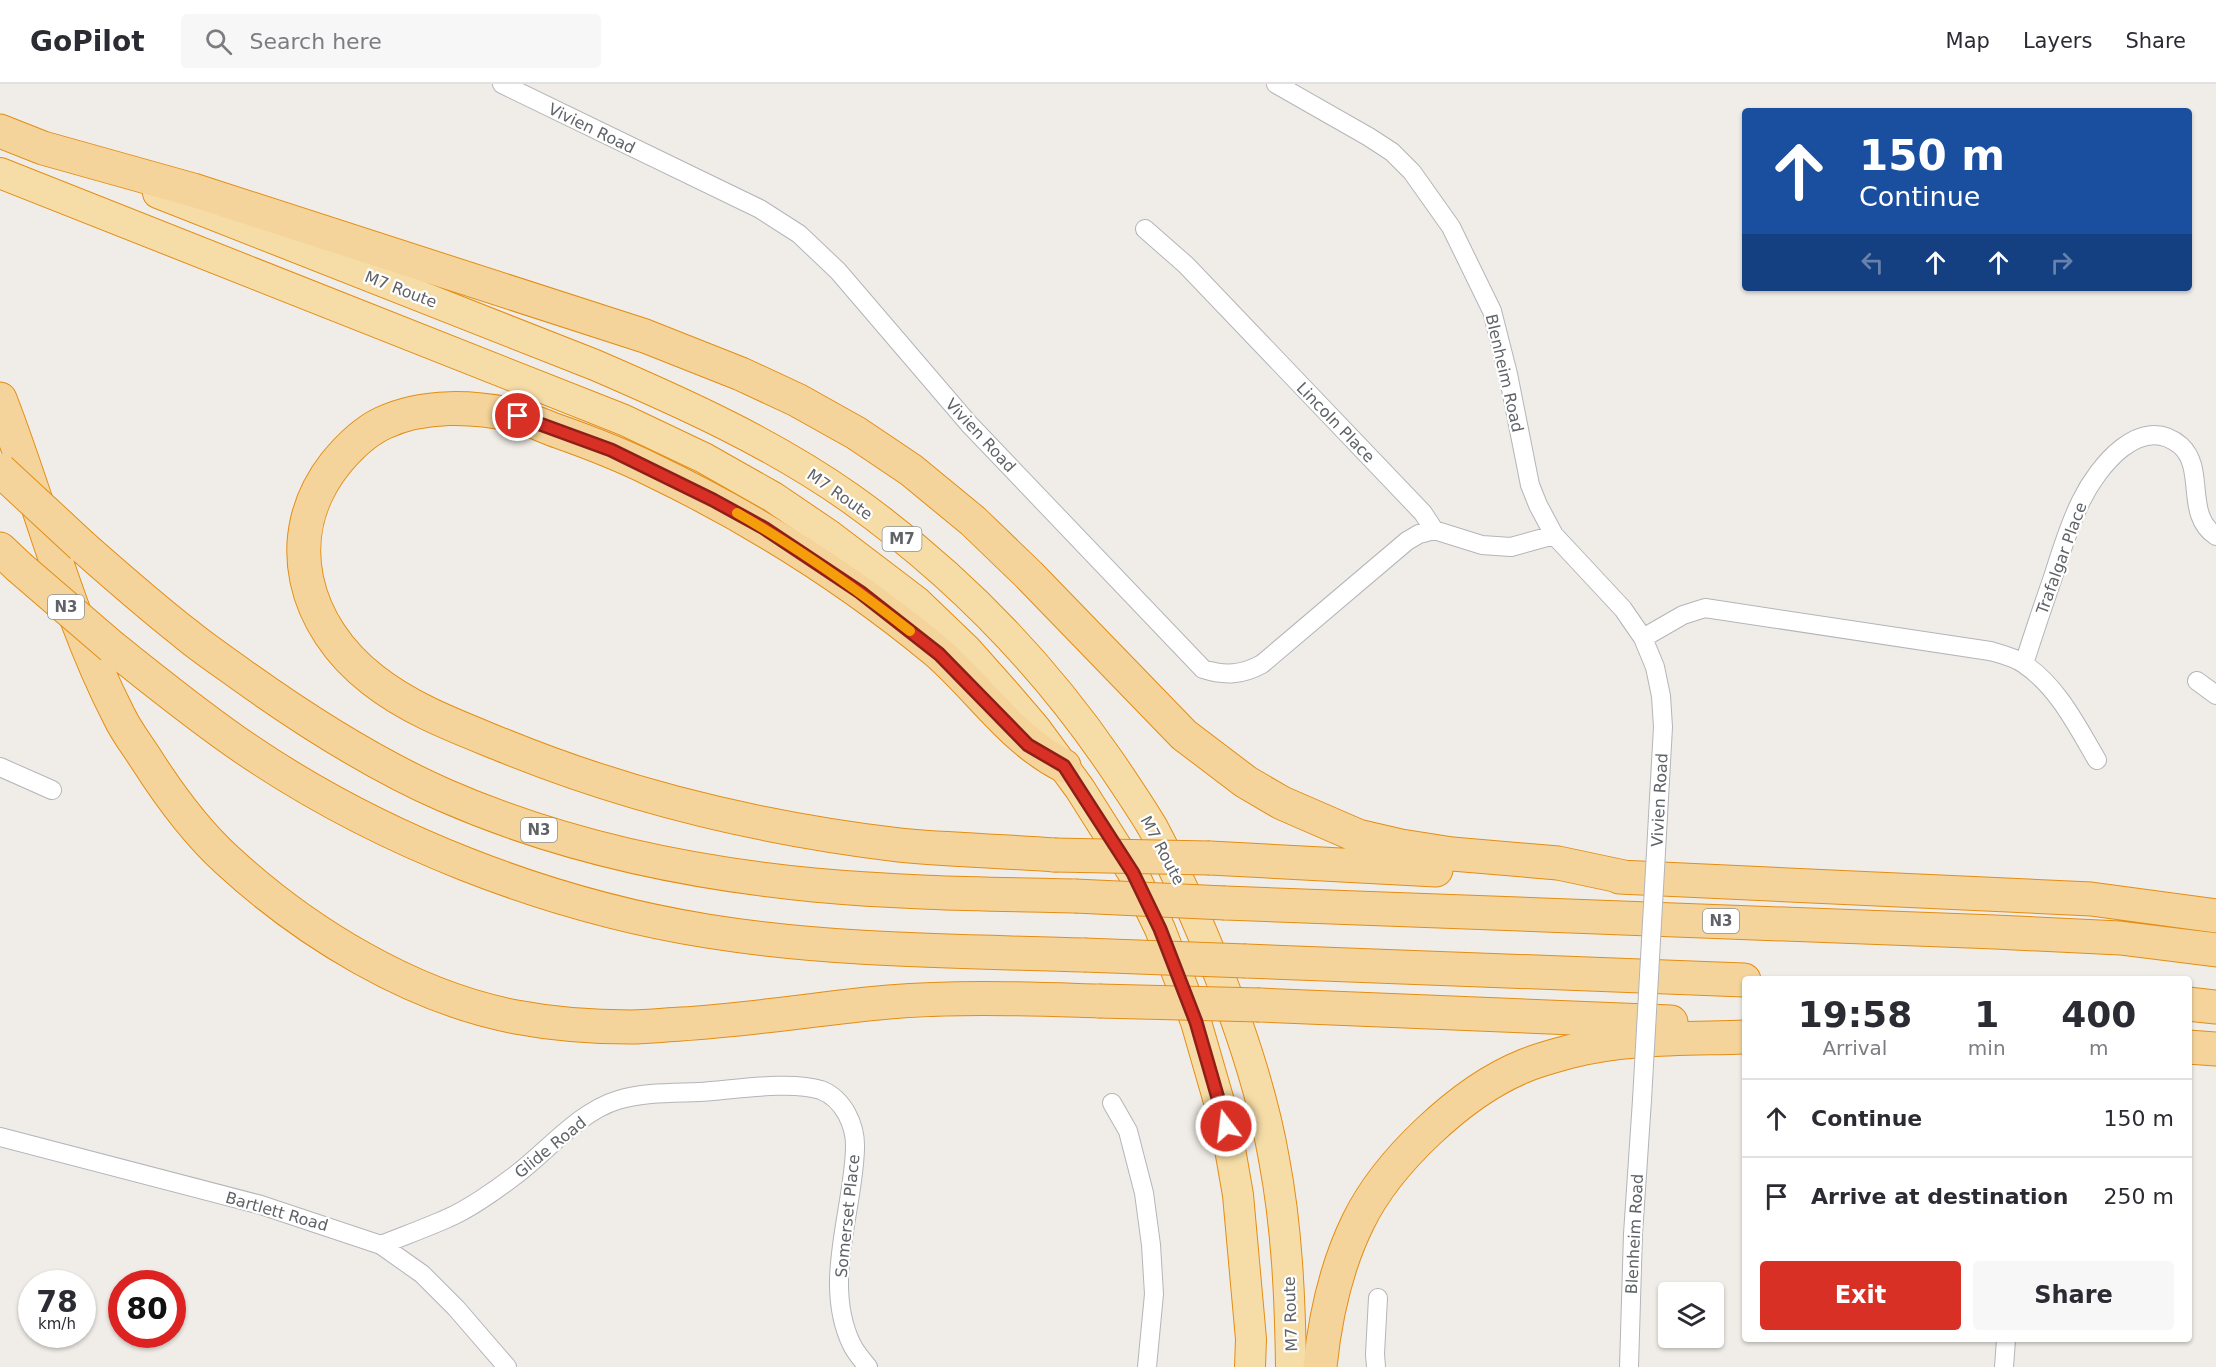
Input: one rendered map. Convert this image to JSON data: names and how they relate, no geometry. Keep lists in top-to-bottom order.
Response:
{
  "streets": {
    "highway": ["M7 Route", "M7", "N3"],
    "street": [
      "Vivien Road",
      "Blenheim Road",
      "Lincoln Place",
      "Trafalgar Place",
      "Glide Road",
      "Bartlett Road",
      "Somerset Place"
    ]
  },
  "crossings": [
    ["Vivien Road", "Blenheim Road"],
    ["Vivien Road", "Lincoln Place"],
    ["Glide Road", "Bartlett Road"],
    ["Glide Road", "Somerset Place"]
  ],
  "page": {
    "header": "GoPilot",
    "search": "Search here",
    "nav": ["Map", "Layers", "Share"],
    "turn": ["150 m", "Continue"],
    "eta": [
      "19:58",
      "Arrival",
      "1",
      "min",
      "400",
      "m"
    ],
    "list": [
      {
        "name": "Continue",
        "value": "150 m"
      },
      {
        "name": "Arrive at destination",
        "value": "250 m"
      }
    ],
    "buttons": ["Exit", "Share"],
    "speed": "78 km/h",
    "limit": "80"
  }
}
